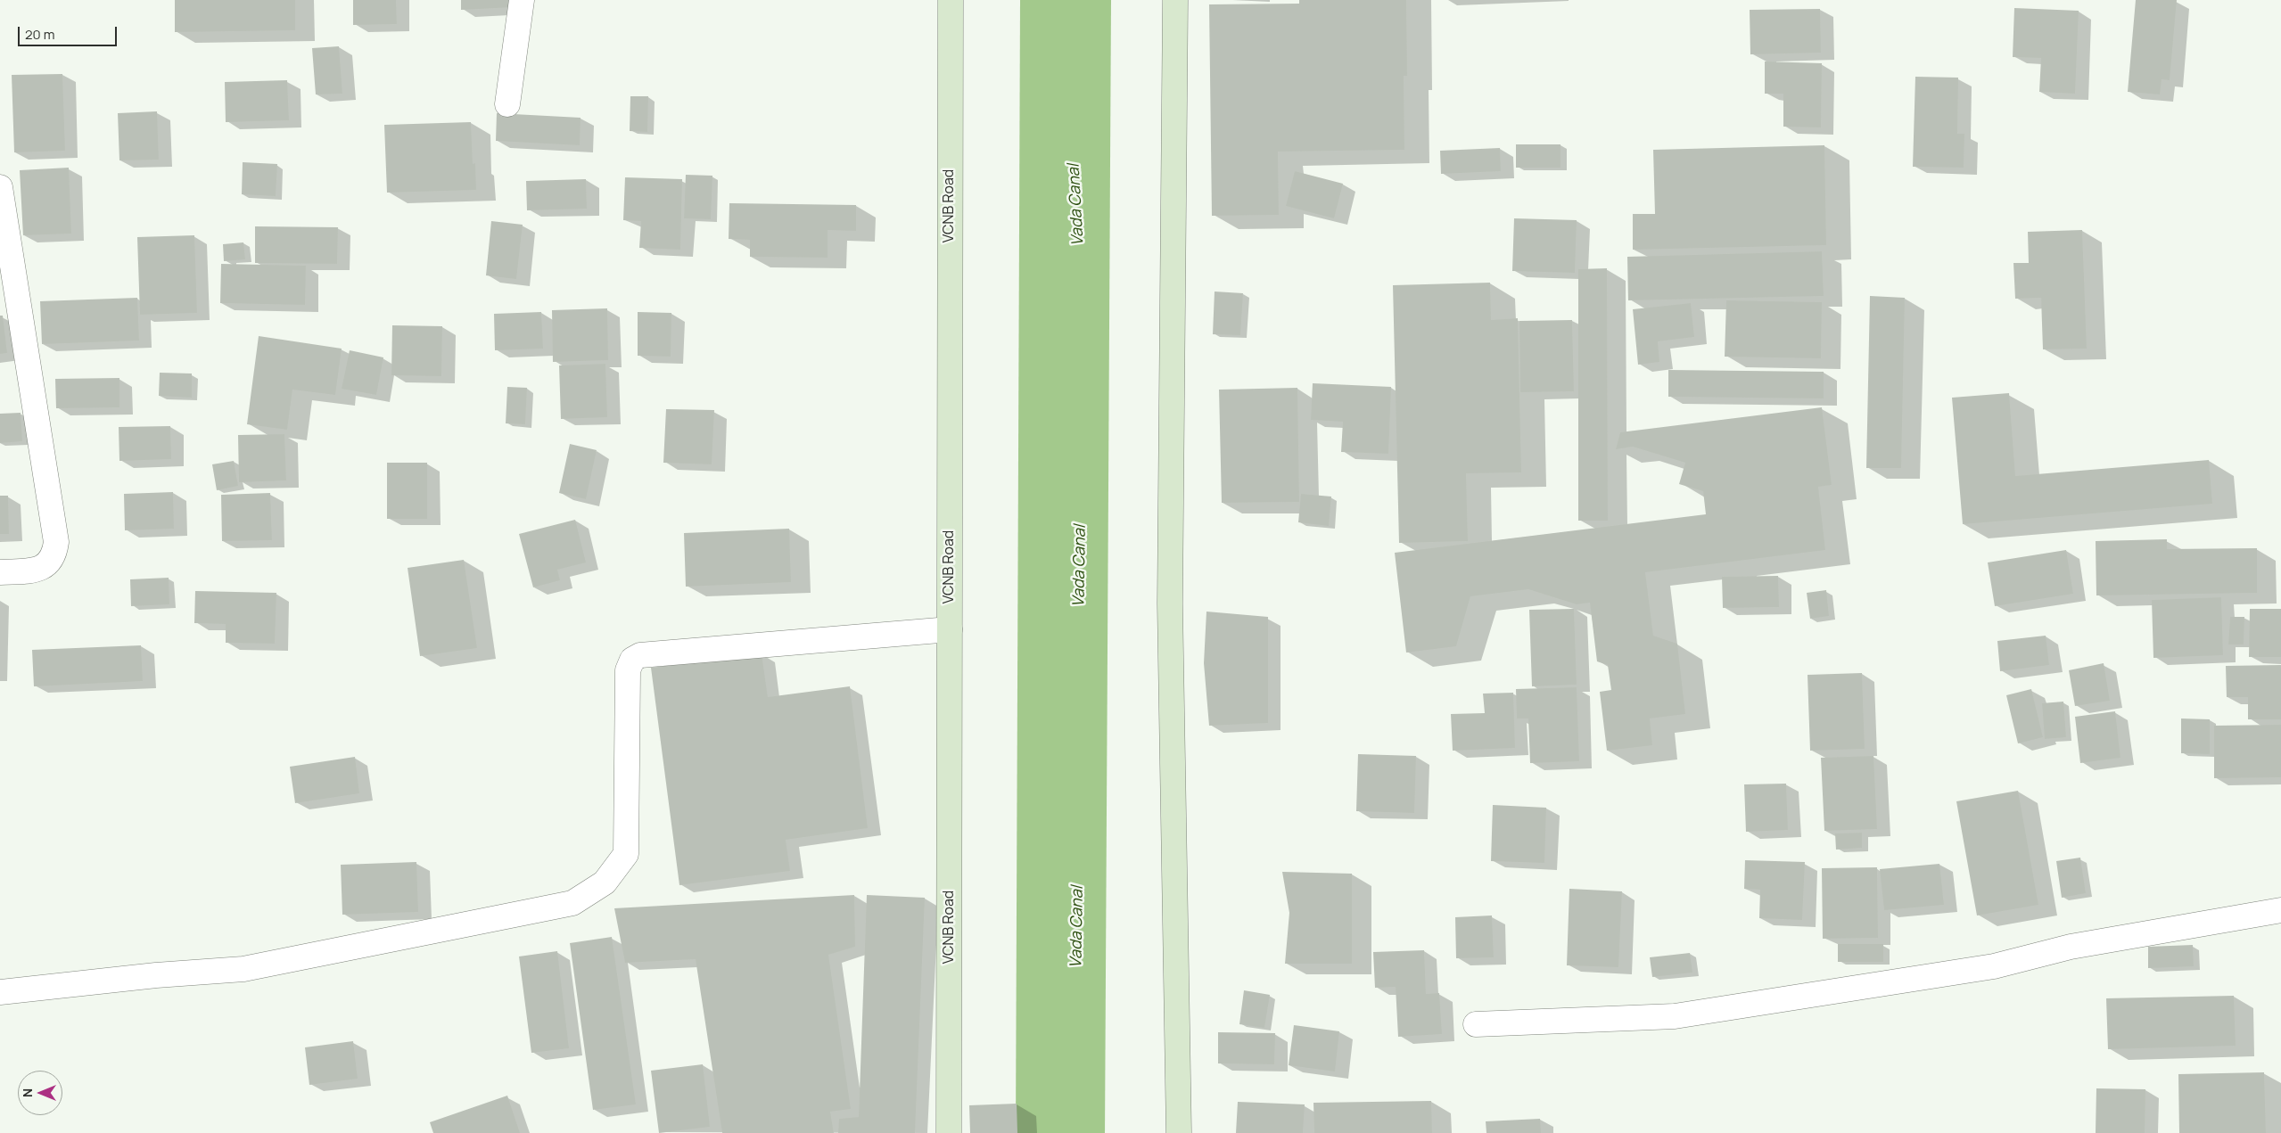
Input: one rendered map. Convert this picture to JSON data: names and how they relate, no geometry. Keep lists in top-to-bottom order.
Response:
{
  "streets": {
    "main road": ["VCNB Road"]
  },
  "water": ["Vada Canal"],
  "scale_bar": "20 m",
  "north": "left"
}
